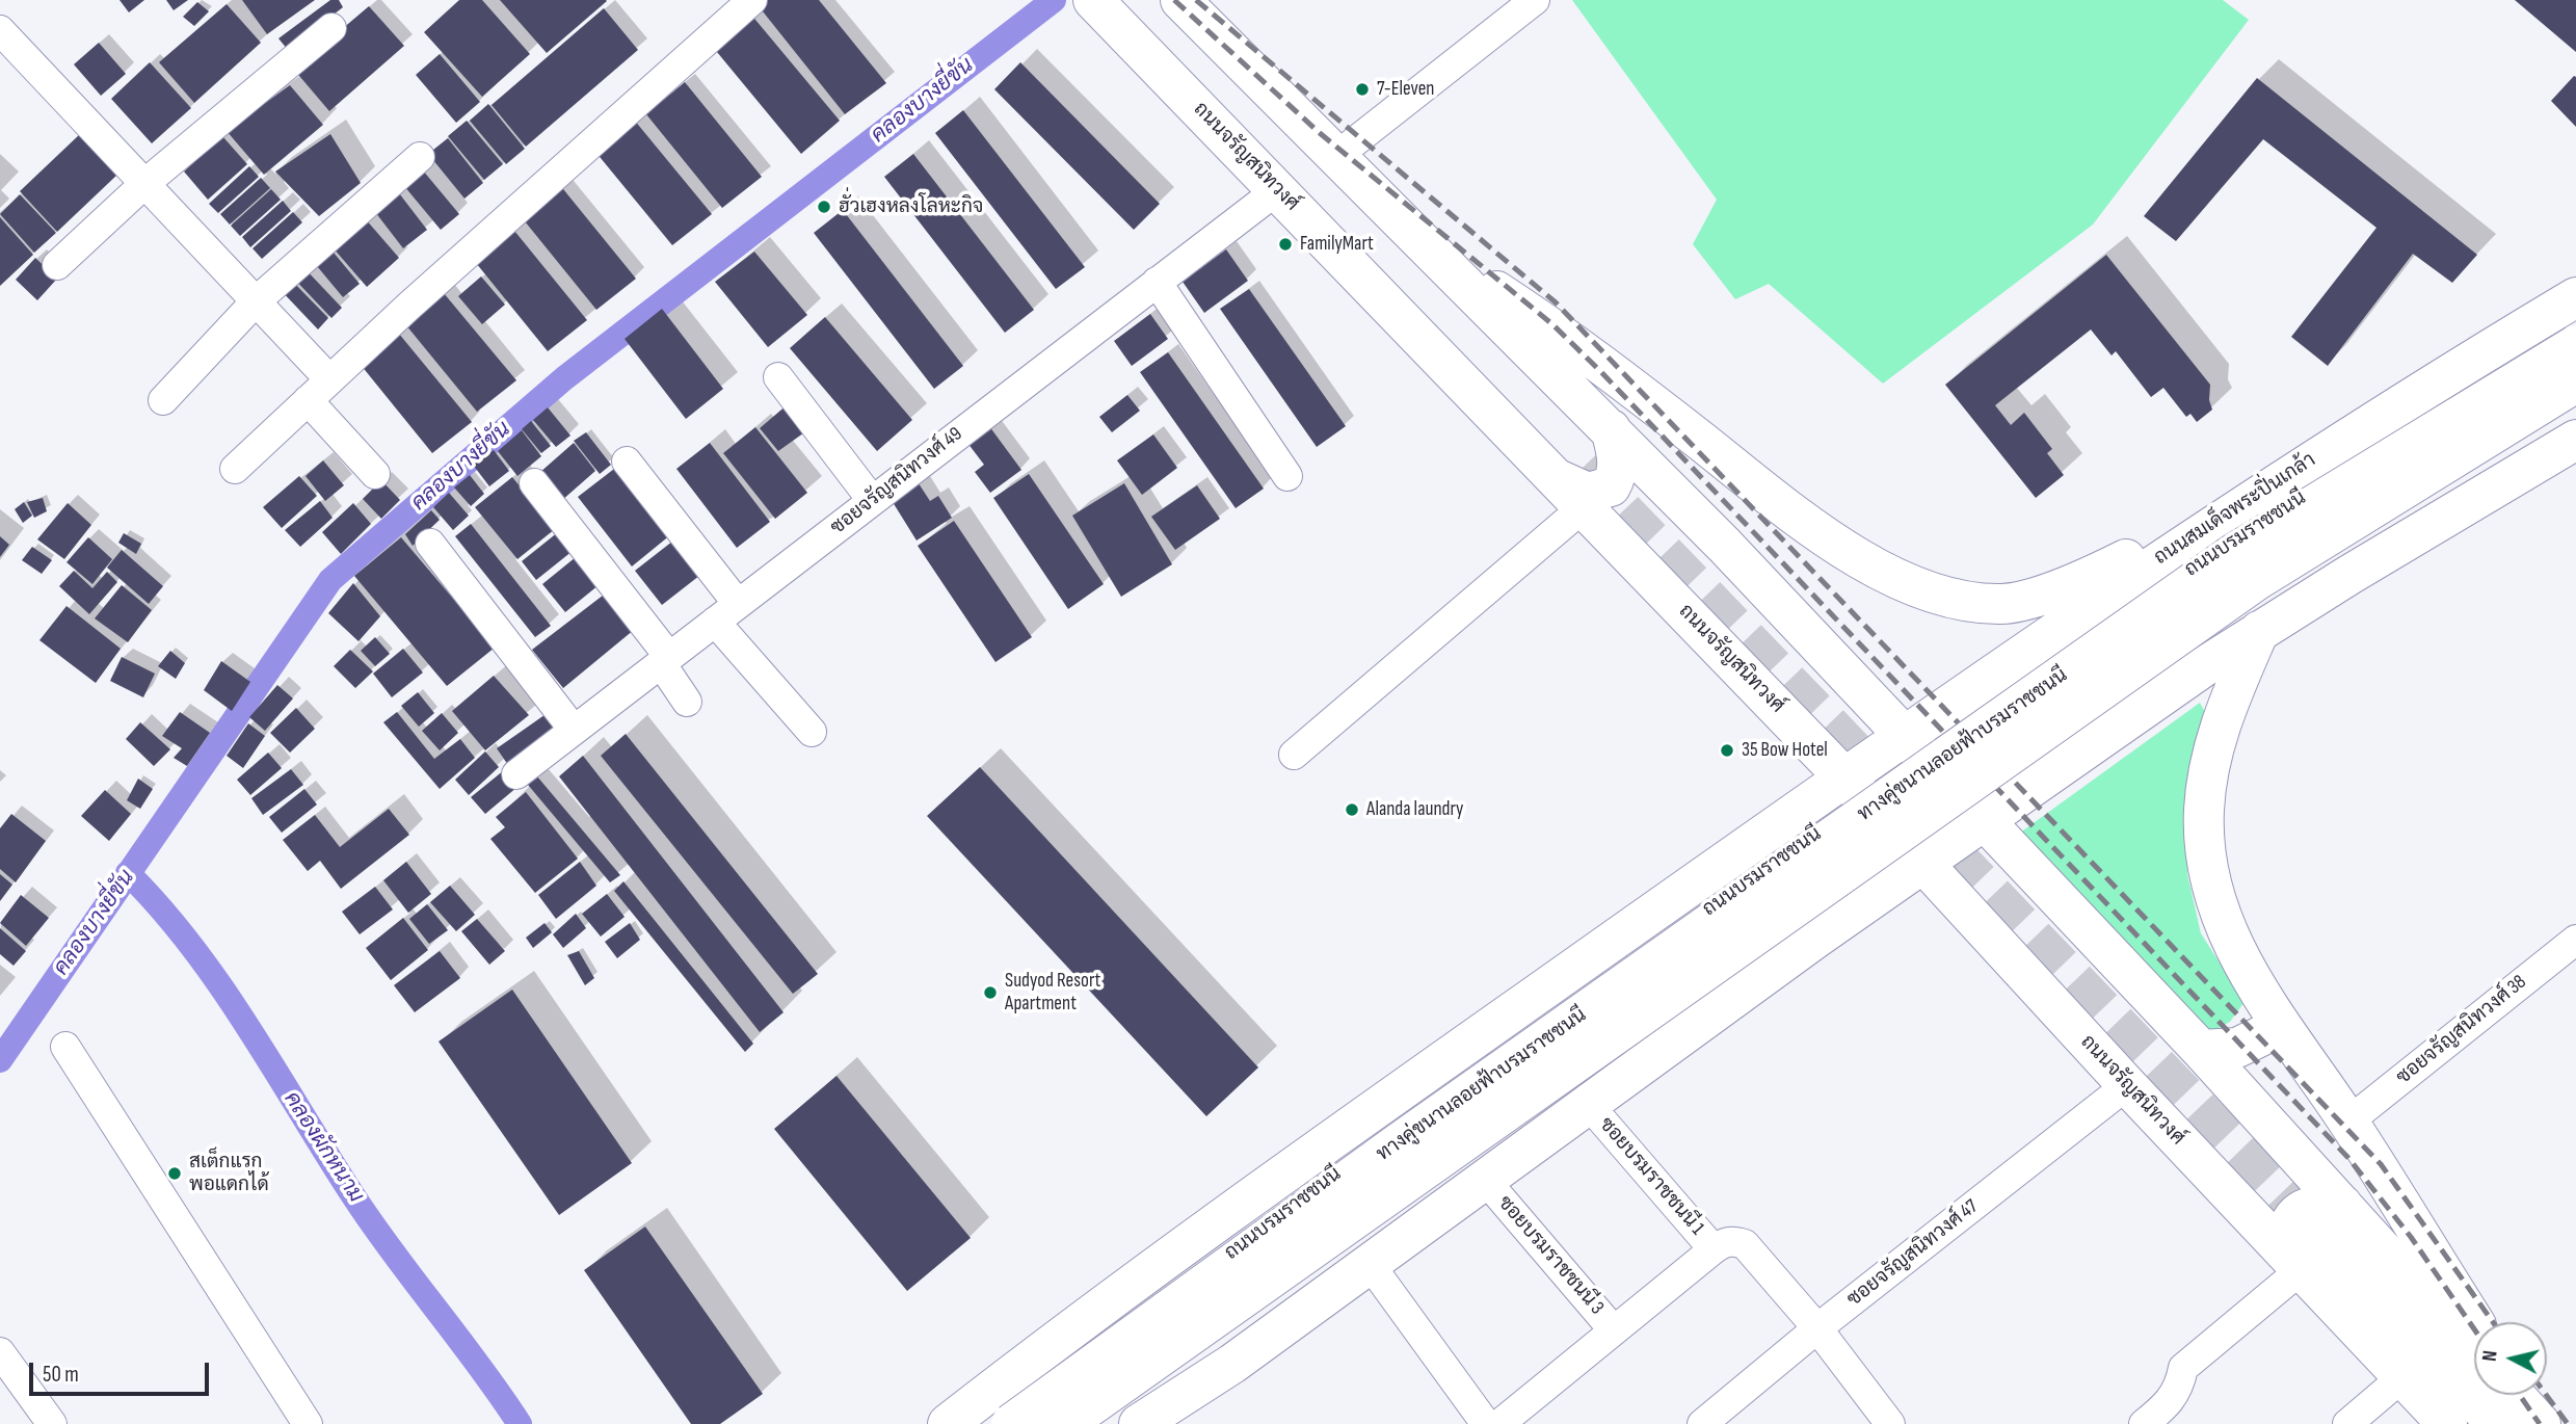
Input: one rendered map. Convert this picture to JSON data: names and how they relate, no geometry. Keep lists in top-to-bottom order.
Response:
{
  "streets": {
    "main road": [
      "ถนนจรัญสนิทวงศ์",
      "ถนนสมเด็จพระปิ่นเกล้า",
      "ถนนบรมราชชนนี",
      "ทางคู่ขนานลอยฟ้าบรมราชชนนี"
    ],
    "street": [
      "ซอยจรัญสนิทวงศ์ 49",
      "ซอยจรัญสนิทวงศ์ 38",
      "ซอยบรมราชชนนี 1",
      "ซอยจรัญสนิทวงศ์ 47",
      "ซอยบรมราชชนนี 3"
    ]
  },
  "crossings": [
    ["ถนนจรัญสนิทวงศ์", "ซอยจรัญสนิทวงศ์ 49"],
    ["ถนนจรัญสนิทวงศ์", "ถนนบรมราชชนนี"],
    ["ถนนจรัญสนิทวงศ์", "ซอยจรัญสนิทวงศ์ 47"],
    ["ถนนสมเด็จพระปิ่นเกล้า", "ถนนบรมราชชนนี"]
  ],
  "water": ["คลองบางยี่ขัน", "คลองผักหนาม"],
  "places": [
    "7-Eleven",
    "ฮั่วเฮงหลงโลหะกิจ",
    "FamilyMart",
    "35 Bow Hotel",
    "Alanda laundry",
    "Sudyod Resort Apartment",
    "สเต็กแรก พอแดกได้"
  ],
  "scale_bar": "50 m",
  "north": "left"
}
